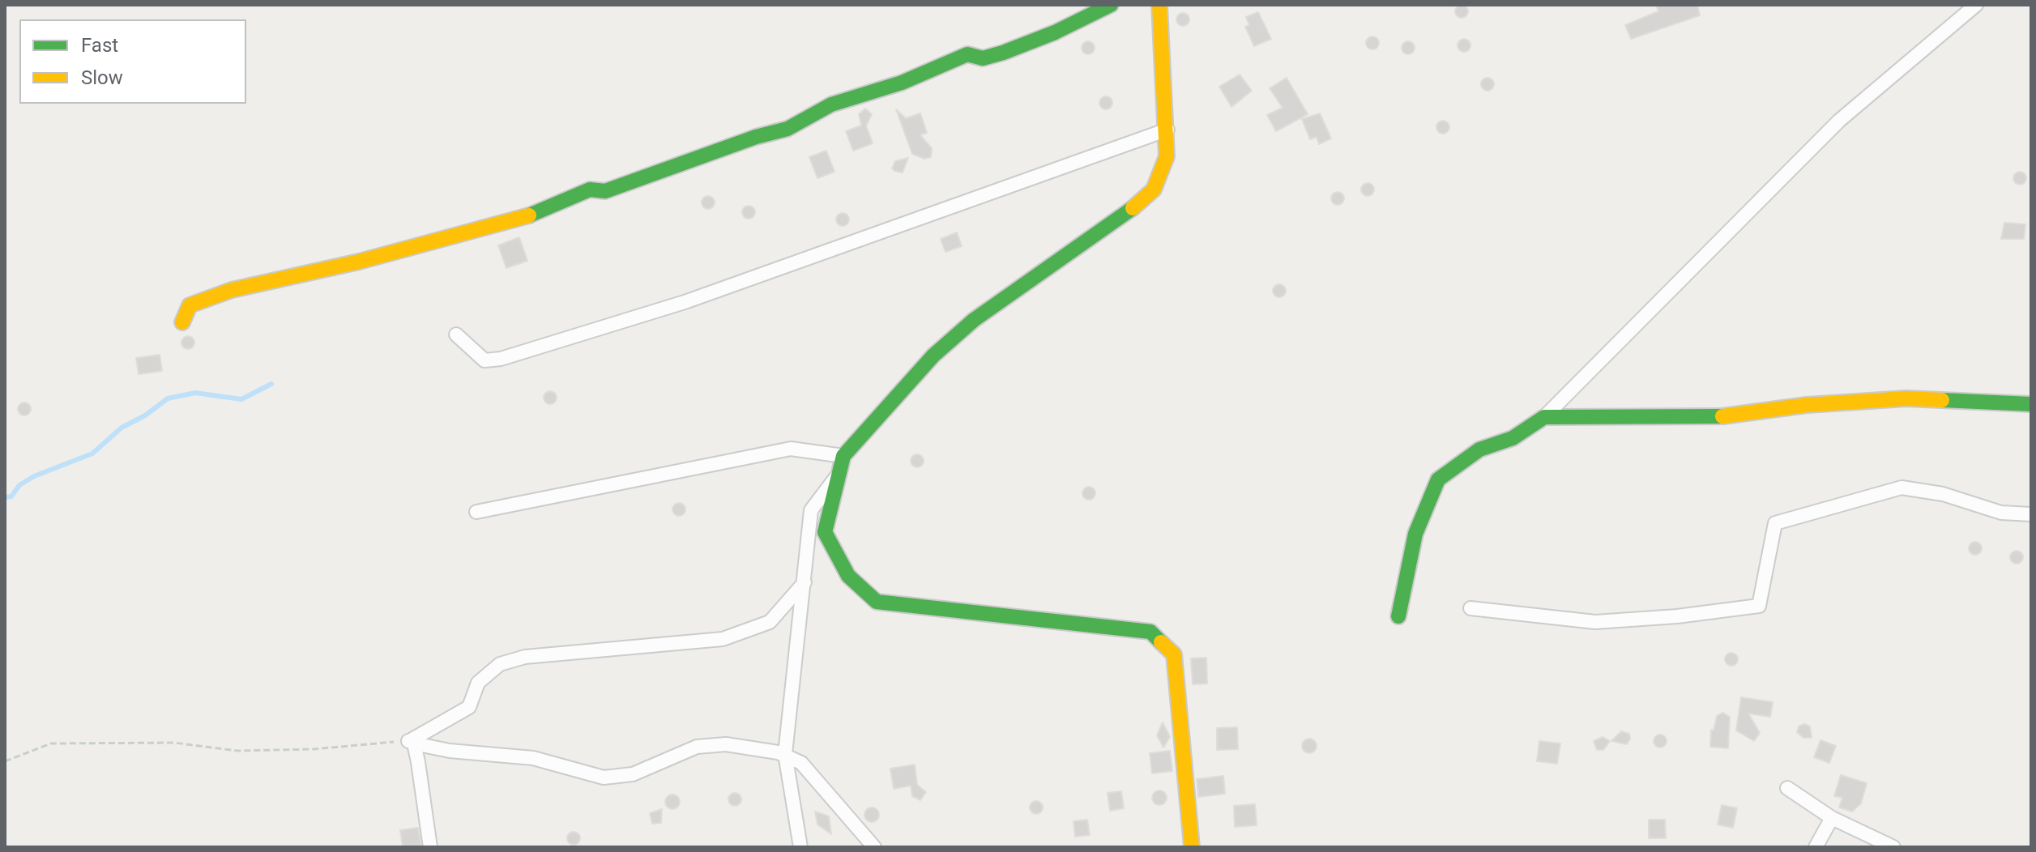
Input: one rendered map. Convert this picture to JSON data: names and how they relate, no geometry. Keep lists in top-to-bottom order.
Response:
{
  "legend": ["Fast", "Slow"]
}
